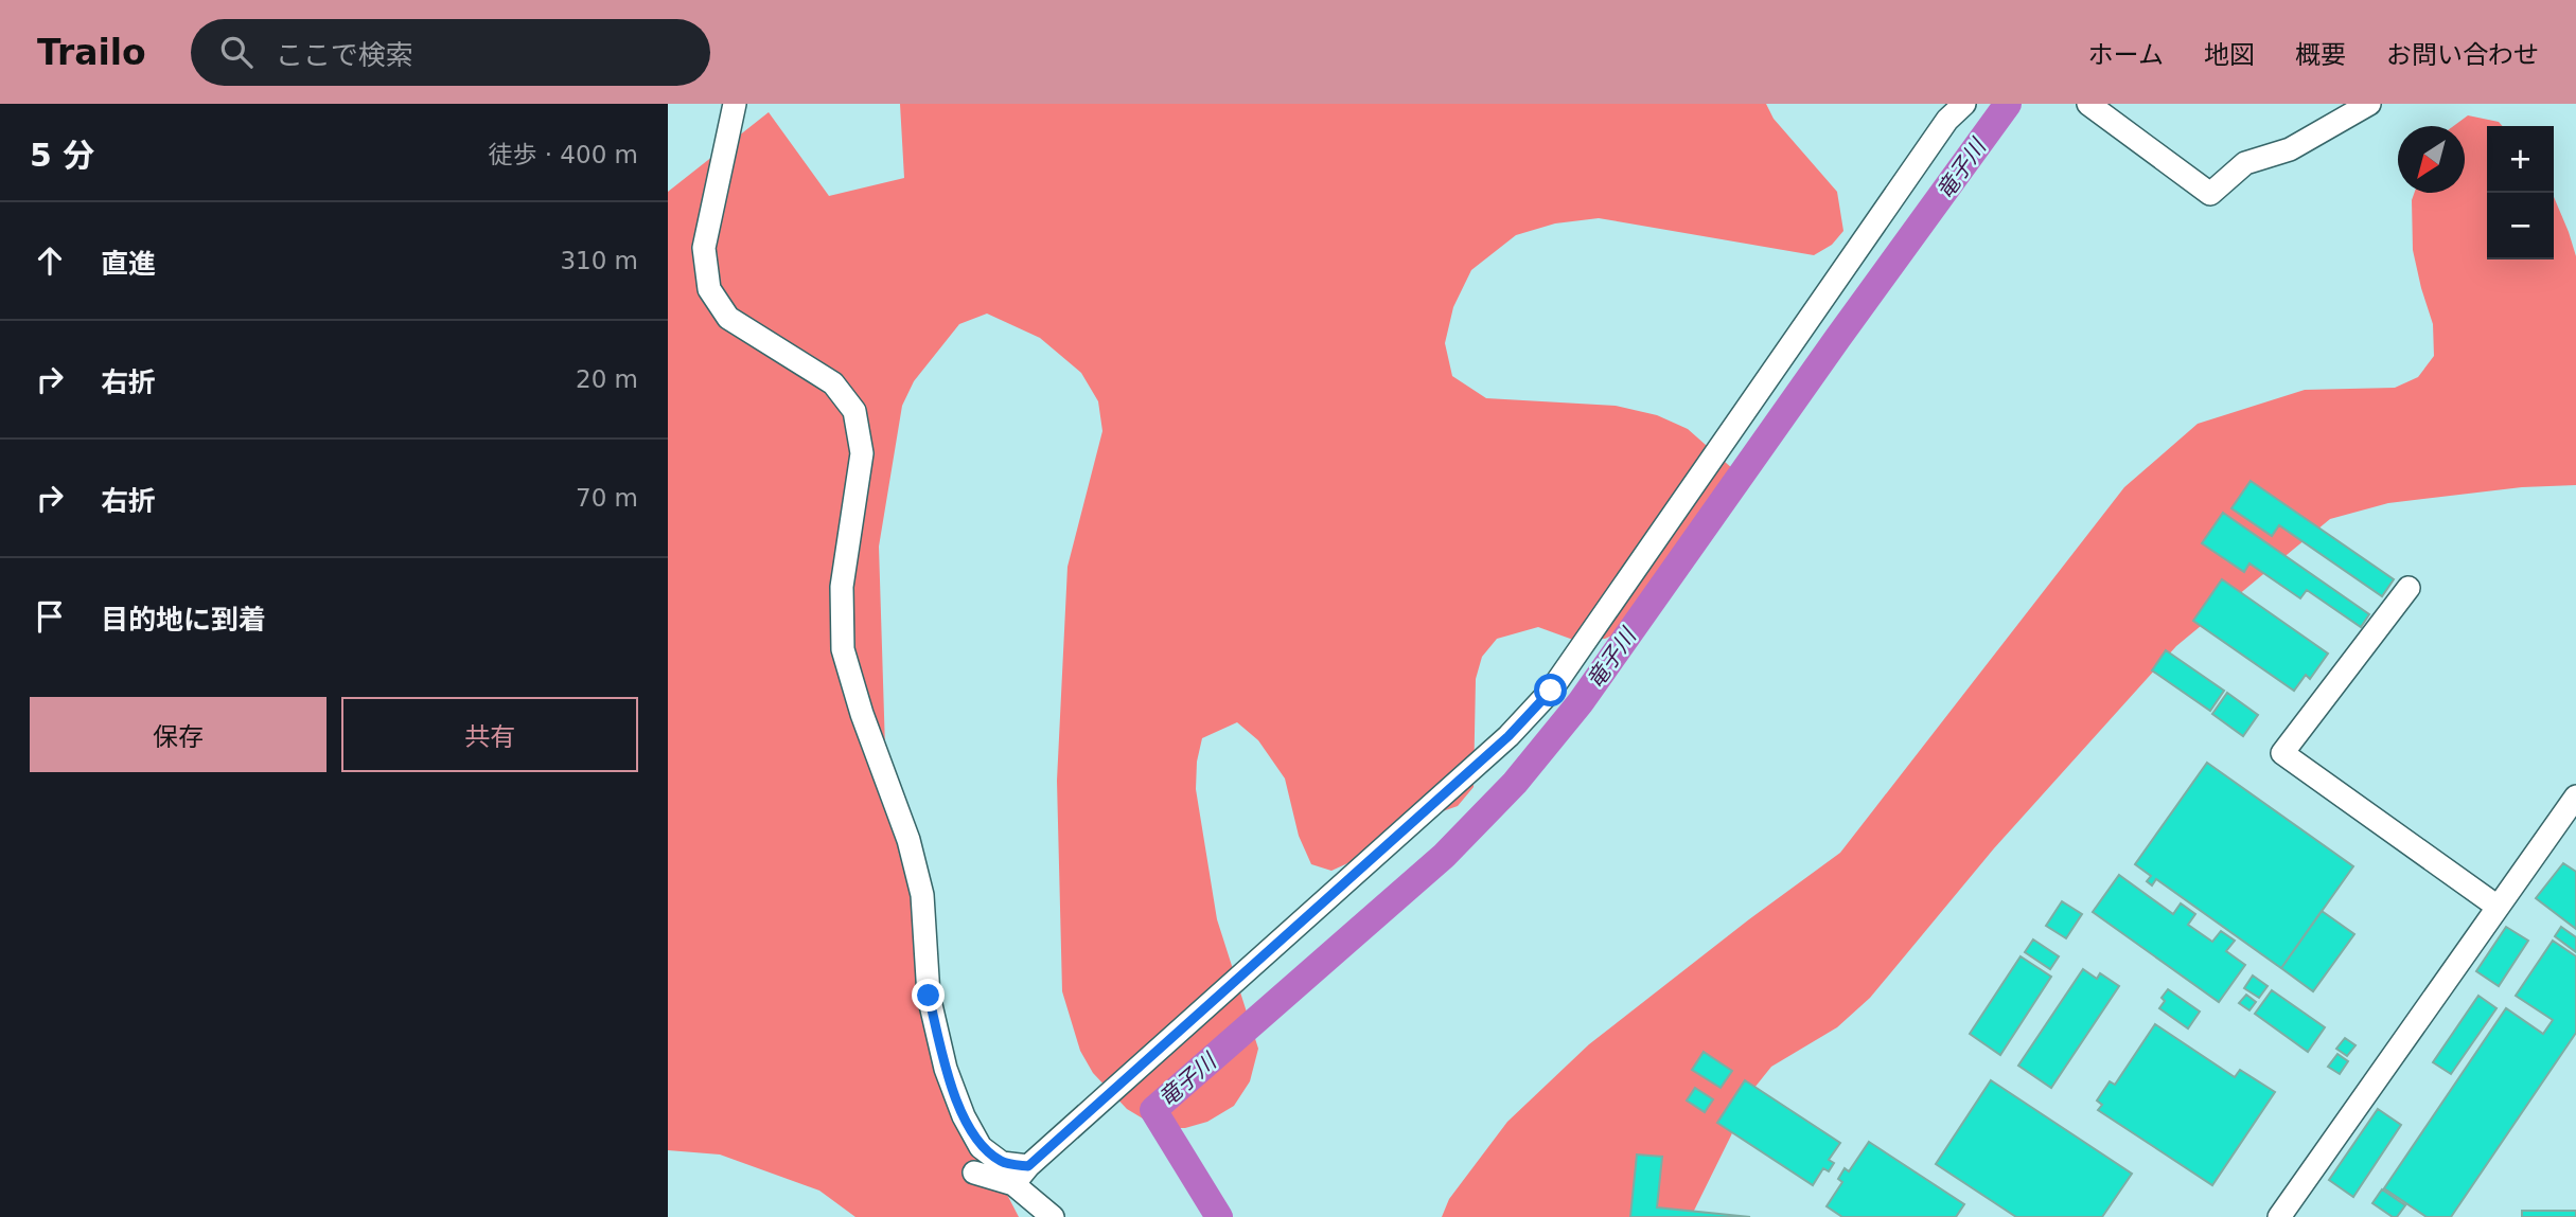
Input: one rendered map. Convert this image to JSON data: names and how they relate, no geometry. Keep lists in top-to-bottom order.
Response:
{
  "water": ["竜子川"],
  "north": "bottom left",
  "page": {
    "header": "Trailo",
    "search": "ここで検索",
    "nav": [
      "ホーム",
      "地図",
      "概要",
      "お問い合わせ"
    ],
    "heading": ["5 分", "徒歩 · 400 m"],
    "map_buttons": ["+", "−"],
    "list": [
      ["直進", "310 m"],
      ["右折", "20 m"],
      ["右折", "70 m"],
      "目的地に到着"
    ],
    "buttons": ["保存", "共有"]
  }
}
